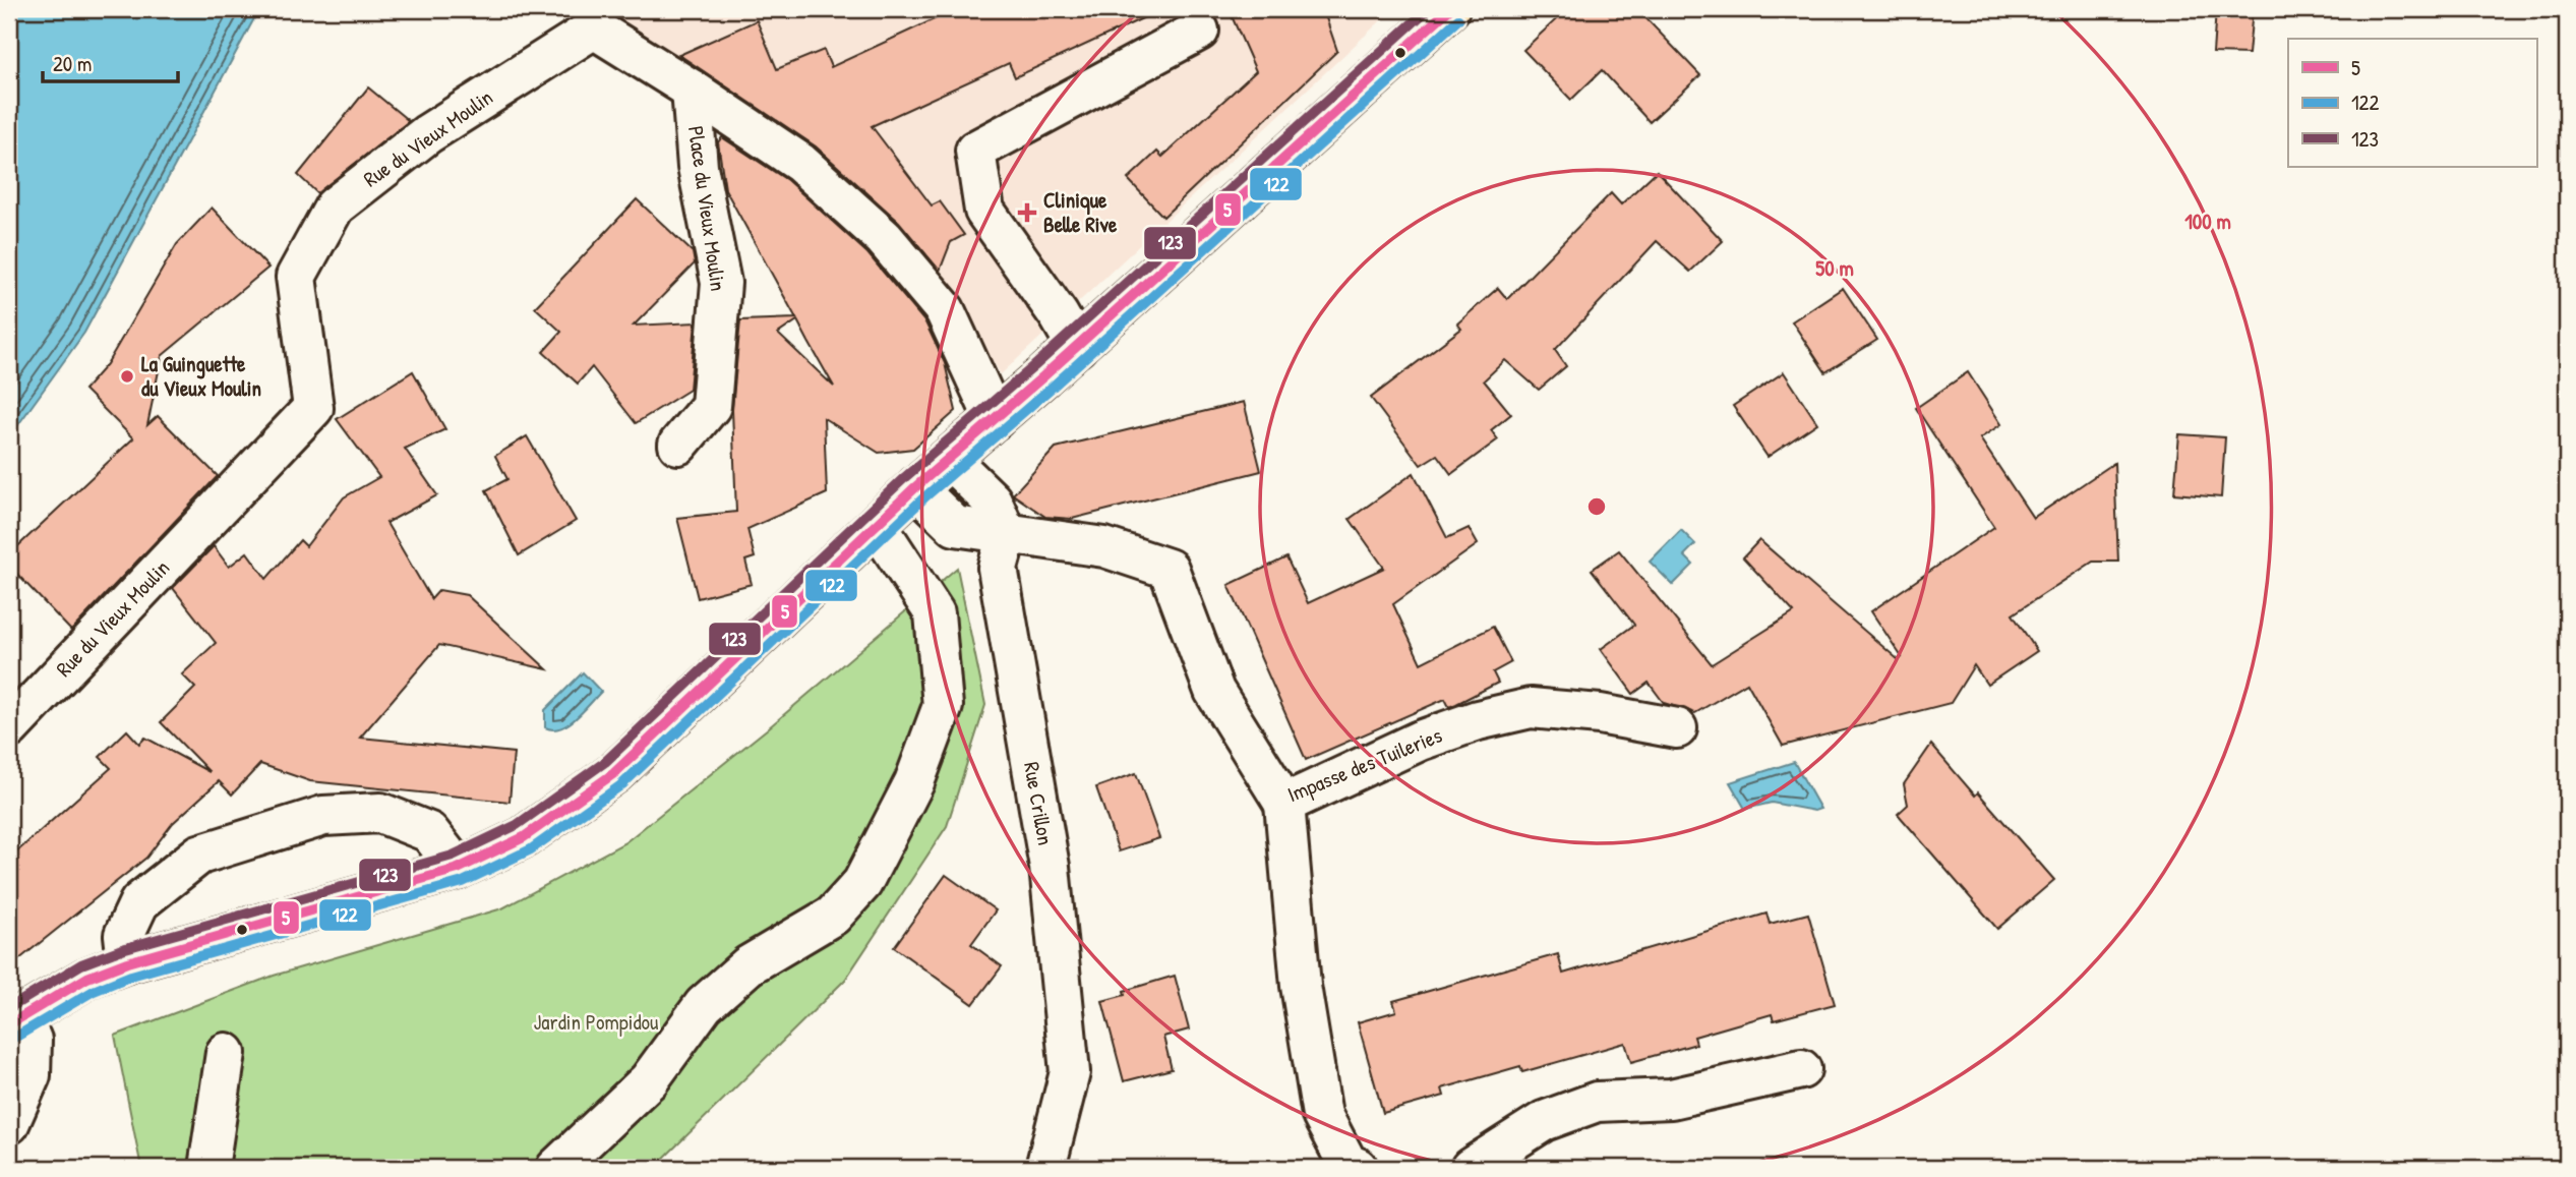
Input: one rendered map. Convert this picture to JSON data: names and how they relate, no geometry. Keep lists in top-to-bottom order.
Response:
{
  "streets": {
    "street": [
      "Rue du Vieux Moulin",
      "Place du Vieux Moulin",
      "Impasse des Tuileries",
      "Rue Crillon"
    ]
  },
  "crossings": [
    ["Rue du Vieux Moulin", "Place du Vieux Moulin"],
    ["Impasse des Tuileries", "Rue Crillon"]
  ],
  "parks": ["Jardin Pompidou"],
  "places": {
    "health": ["Clinique Belle Rive"],
    "other": ["La Guinguette du Vieux Moulin"]
  },
  "lines": ["transit line 5", "transit line 123", "transit line 122"],
  "legend": ["5", "122", "123"],
  "scale_bar": "20 m",
  "rings": ["100 m", "50 m"]
}
